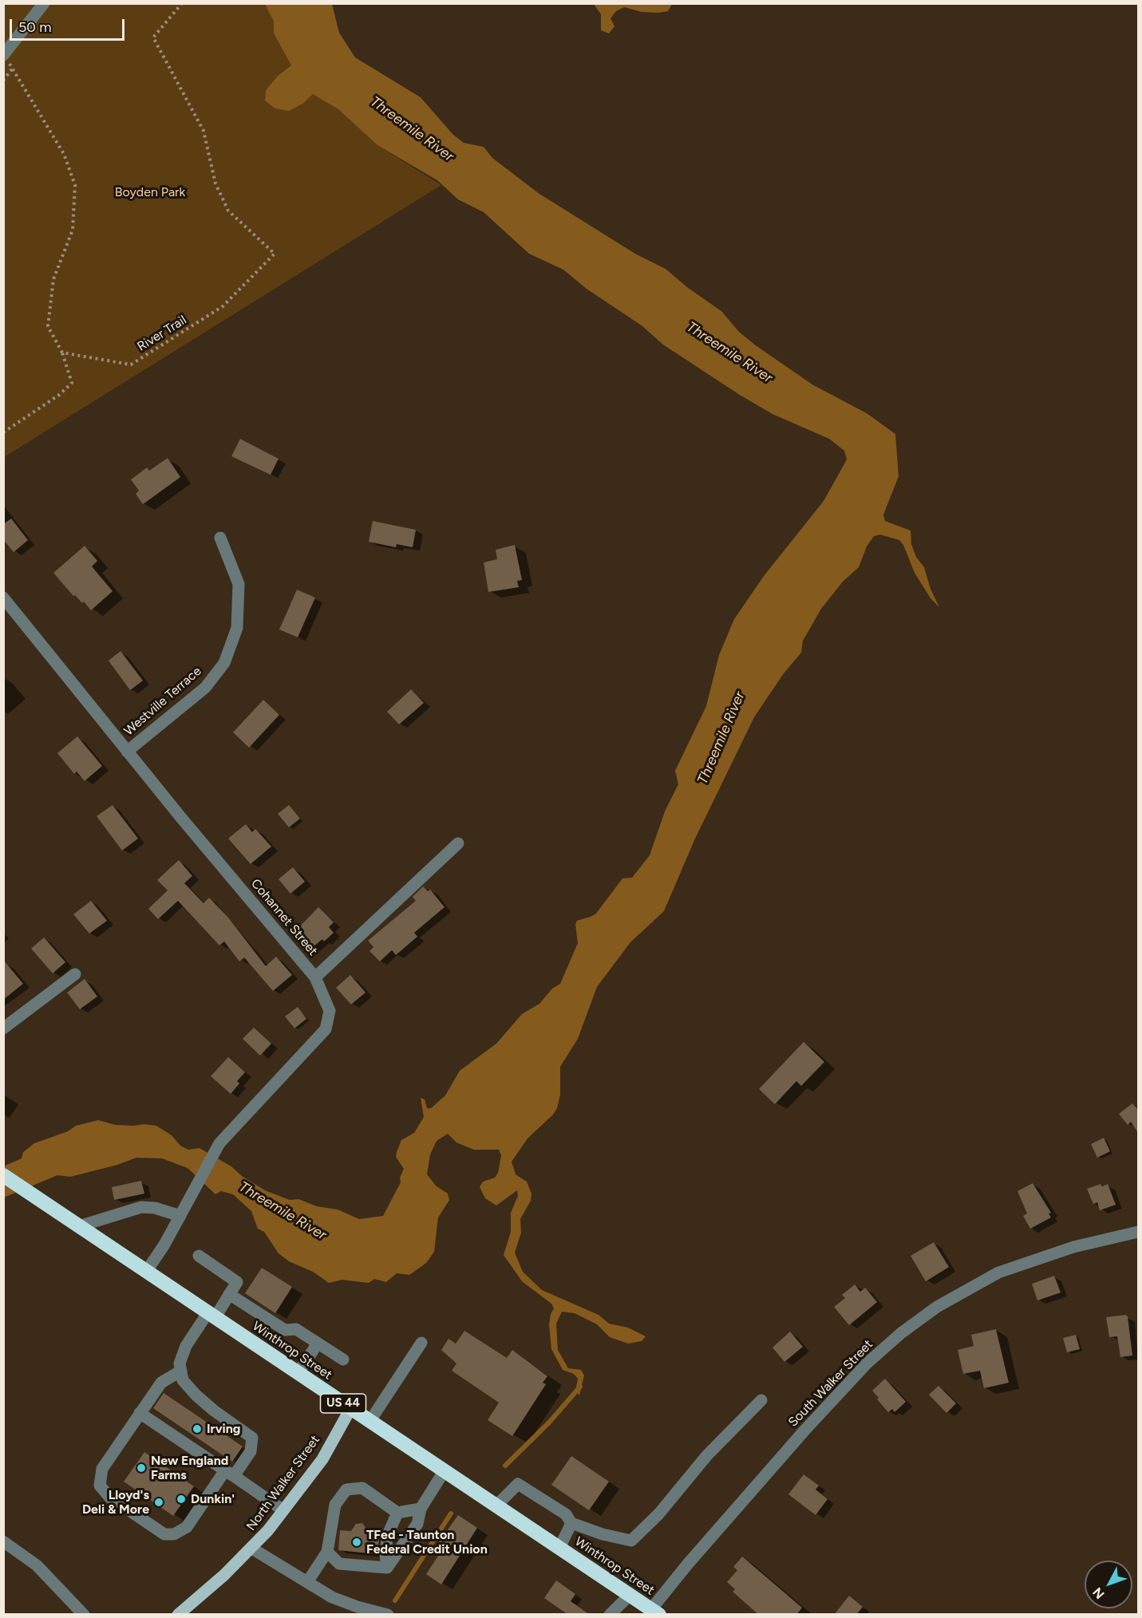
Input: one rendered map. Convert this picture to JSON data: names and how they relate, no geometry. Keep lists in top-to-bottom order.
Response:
{
  "streets": {
    "highway": ["Winthrop Street", "US 44"],
    "main road": ["North Walker Street"],
    "street": ["Westville Terrace", "Cohannet Street", "South Walker Street"],
    "path": ["River Trail"]
  },
  "crossings": [
    ["Westville Terrace", "Cohannet Street"],
    ["Cohannet Street", "Winthrop Street"],
    ["Winthrop Street", "South Walker Street"],
    ["Winthrop Street", "North Walker Street"]
  ],
  "water": ["Threemile River"],
  "parks": ["Boyden Park"],
  "places": [
    "Irving",
    "New England Farms",
    "Dunkin'",
    "Lloyd's Deli & More",
    "TFed - Taunton Federal Credit Union"
  ],
  "scale_bar": "50 m",
  "north": "bottom left"
}
